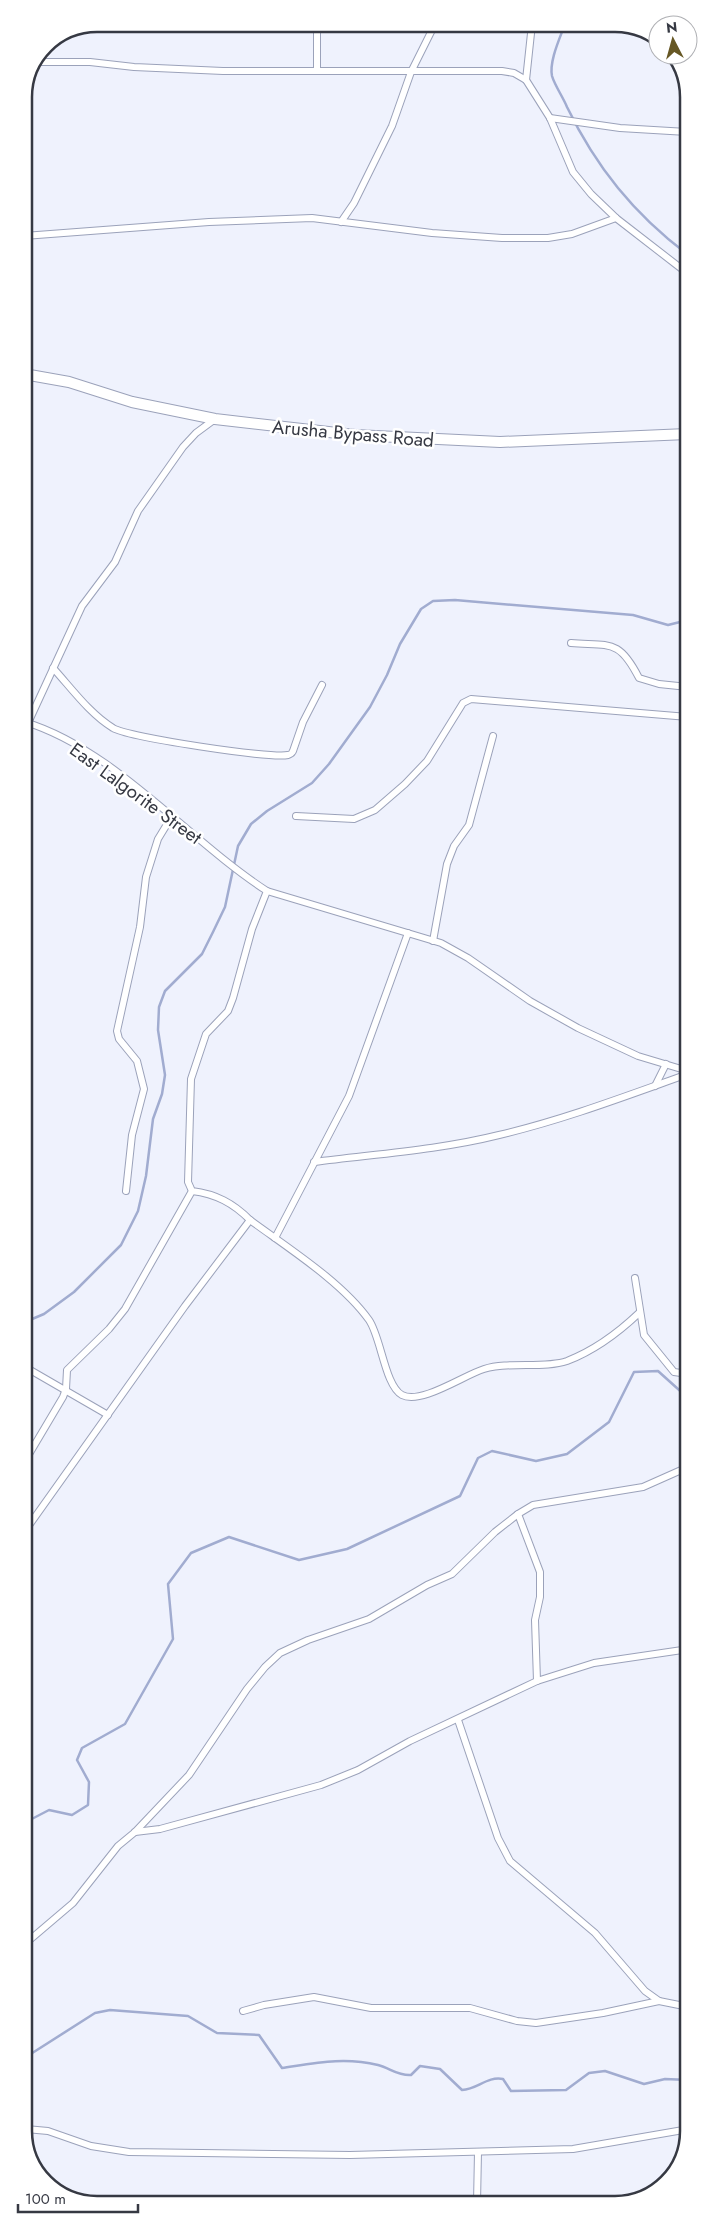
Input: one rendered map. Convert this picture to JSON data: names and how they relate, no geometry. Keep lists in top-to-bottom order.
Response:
{
  "streets": {
    "main road": ["Arusha Bypass Road"],
    "street": ["East Lalgorite Street"]
  },
  "scale_bar": "100 m",
  "north": "top"
}
